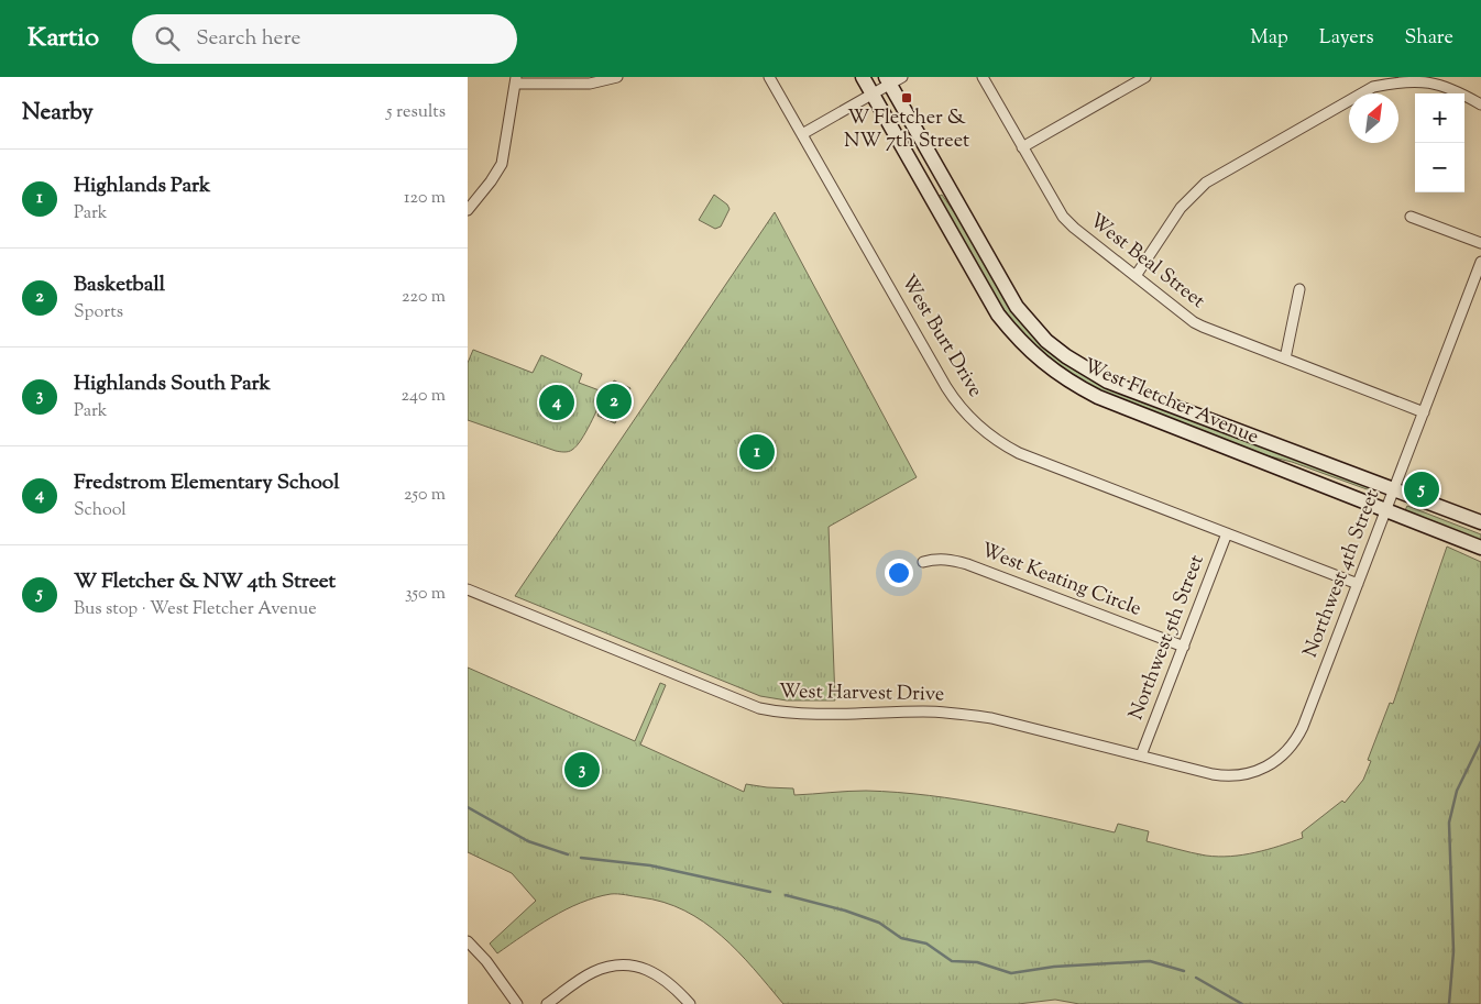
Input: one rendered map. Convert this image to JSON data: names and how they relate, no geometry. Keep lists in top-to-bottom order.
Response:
{
  "streets": {
    "main road": ["West Fletcher Avenue"],
    "street": [
      "West Beal Street",
      "West Burt Drive",
      "Northwest 4th Street",
      "West Keating Circle",
      "Northwest 5th Street",
      "West Harvest Drive"
    ]
  },
  "crossings": [
    ["West Beal Street", "Northwest 4th Street"],
    ["West Burt Drive", "Northwest 4th Street"],
    ["West Burt Drive", "Northwest 5th Street"],
    ["West Fletcher Avenue", "Northwest 4th Street"],
    ["Northwest 4th Street", "Northwest 5th Street"],
    ["Northwest 4th Street", "West Harvest Drive"],
    ["West Keating Circle", "Northwest 5th Street"],
    ["Northwest 5th Street", "West Harvest Drive"]
  ],
  "places": {
    "transit": ["W Fletcher & NW 7th Street"]
  },
  "north": "top right",
  "page": {
    "header": "Kartio",
    "search": "Search here",
    "nav": ["Map", "Layers", "Share"],
    "heading": ["Nearby", "5 results"],
    "map_buttons": ["+", "−"],
    "list": [
      {
        "mark": "1",
        "name": "Highlands Park",
        "note": "Park",
        "value": "120 m"
      },
      {
        "mark": "2",
        "name": "Basketball",
        "note": "Sports",
        "value": "220 m"
      },
      {
        "mark": "3",
        "name": "Highlands South Park",
        "note": "Park",
        "value": "240 m"
      },
      {
        "mark": "4",
        "name": "Fredstrom Elementary School",
        "note": "School",
        "value": "250 m"
      },
      {
        "mark": "5",
        "name": "W Fletcher & NW 4th Street",
        "note": "Bus stop · West Fletcher Avenue",
        "value": "350 m"
      }
    ],
    "pins": [
      "2",
      "4",
      "1",
      "5",
      "3"
    ]
  }
}
